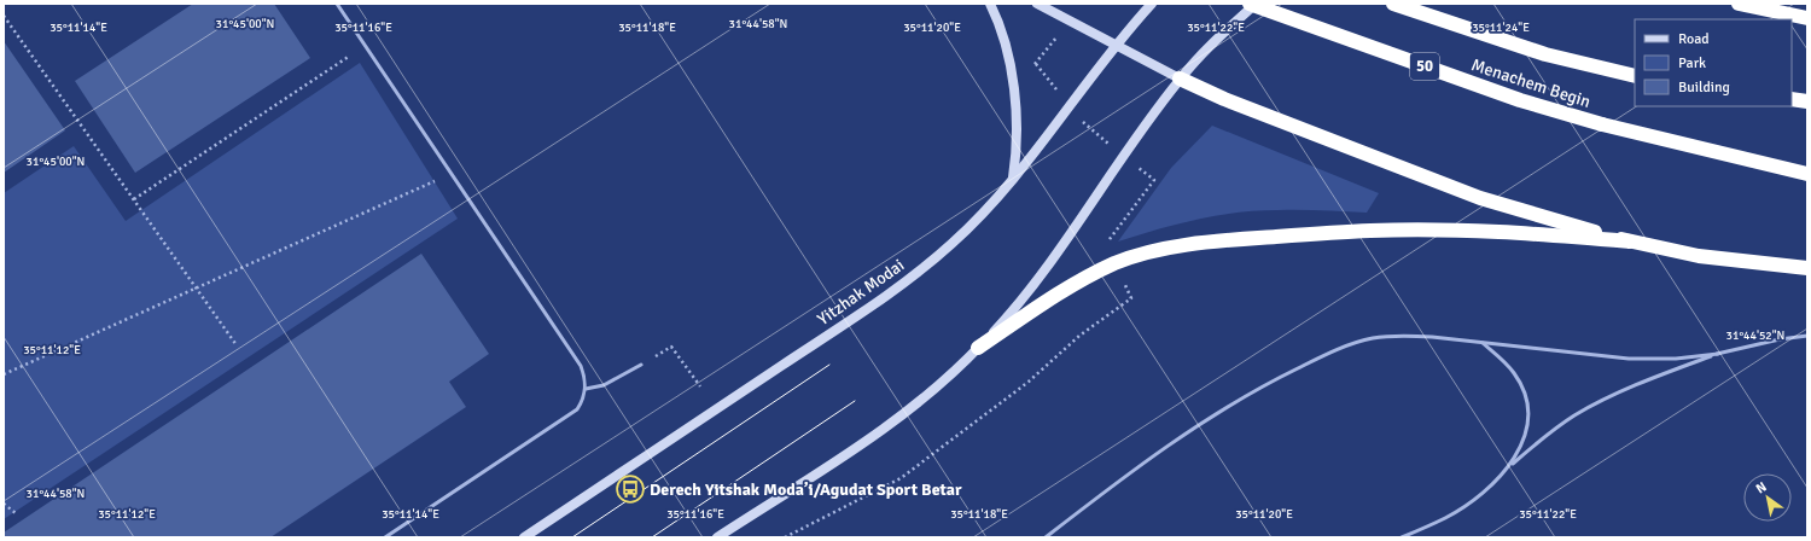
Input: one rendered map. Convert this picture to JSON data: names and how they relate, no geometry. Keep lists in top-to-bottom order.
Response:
{
  "streets": {
    "highway": ["50", "Menachem Begin"],
    "main road": ["Yitzhak Modai"]
  },
  "places": {
    "bus stop": ["Derech Yitshak Moda’i/Agudat Sport Betar"]
  },
  "legend": ["Road", "Park", "Building"],
  "north": "top left",
  "coordinates": [
    "31°45'00\"N",
    "31°44'58\"N",
    "35°11'24\"E",
    "35°11'14\"E",
    "35°11'16\"E",
    "35°11'18\"E",
    "35°11'20\"E",
    "35°11'22\"E",
    "31°44'52\"N",
    "35°11'12\"E"
  ]
}
